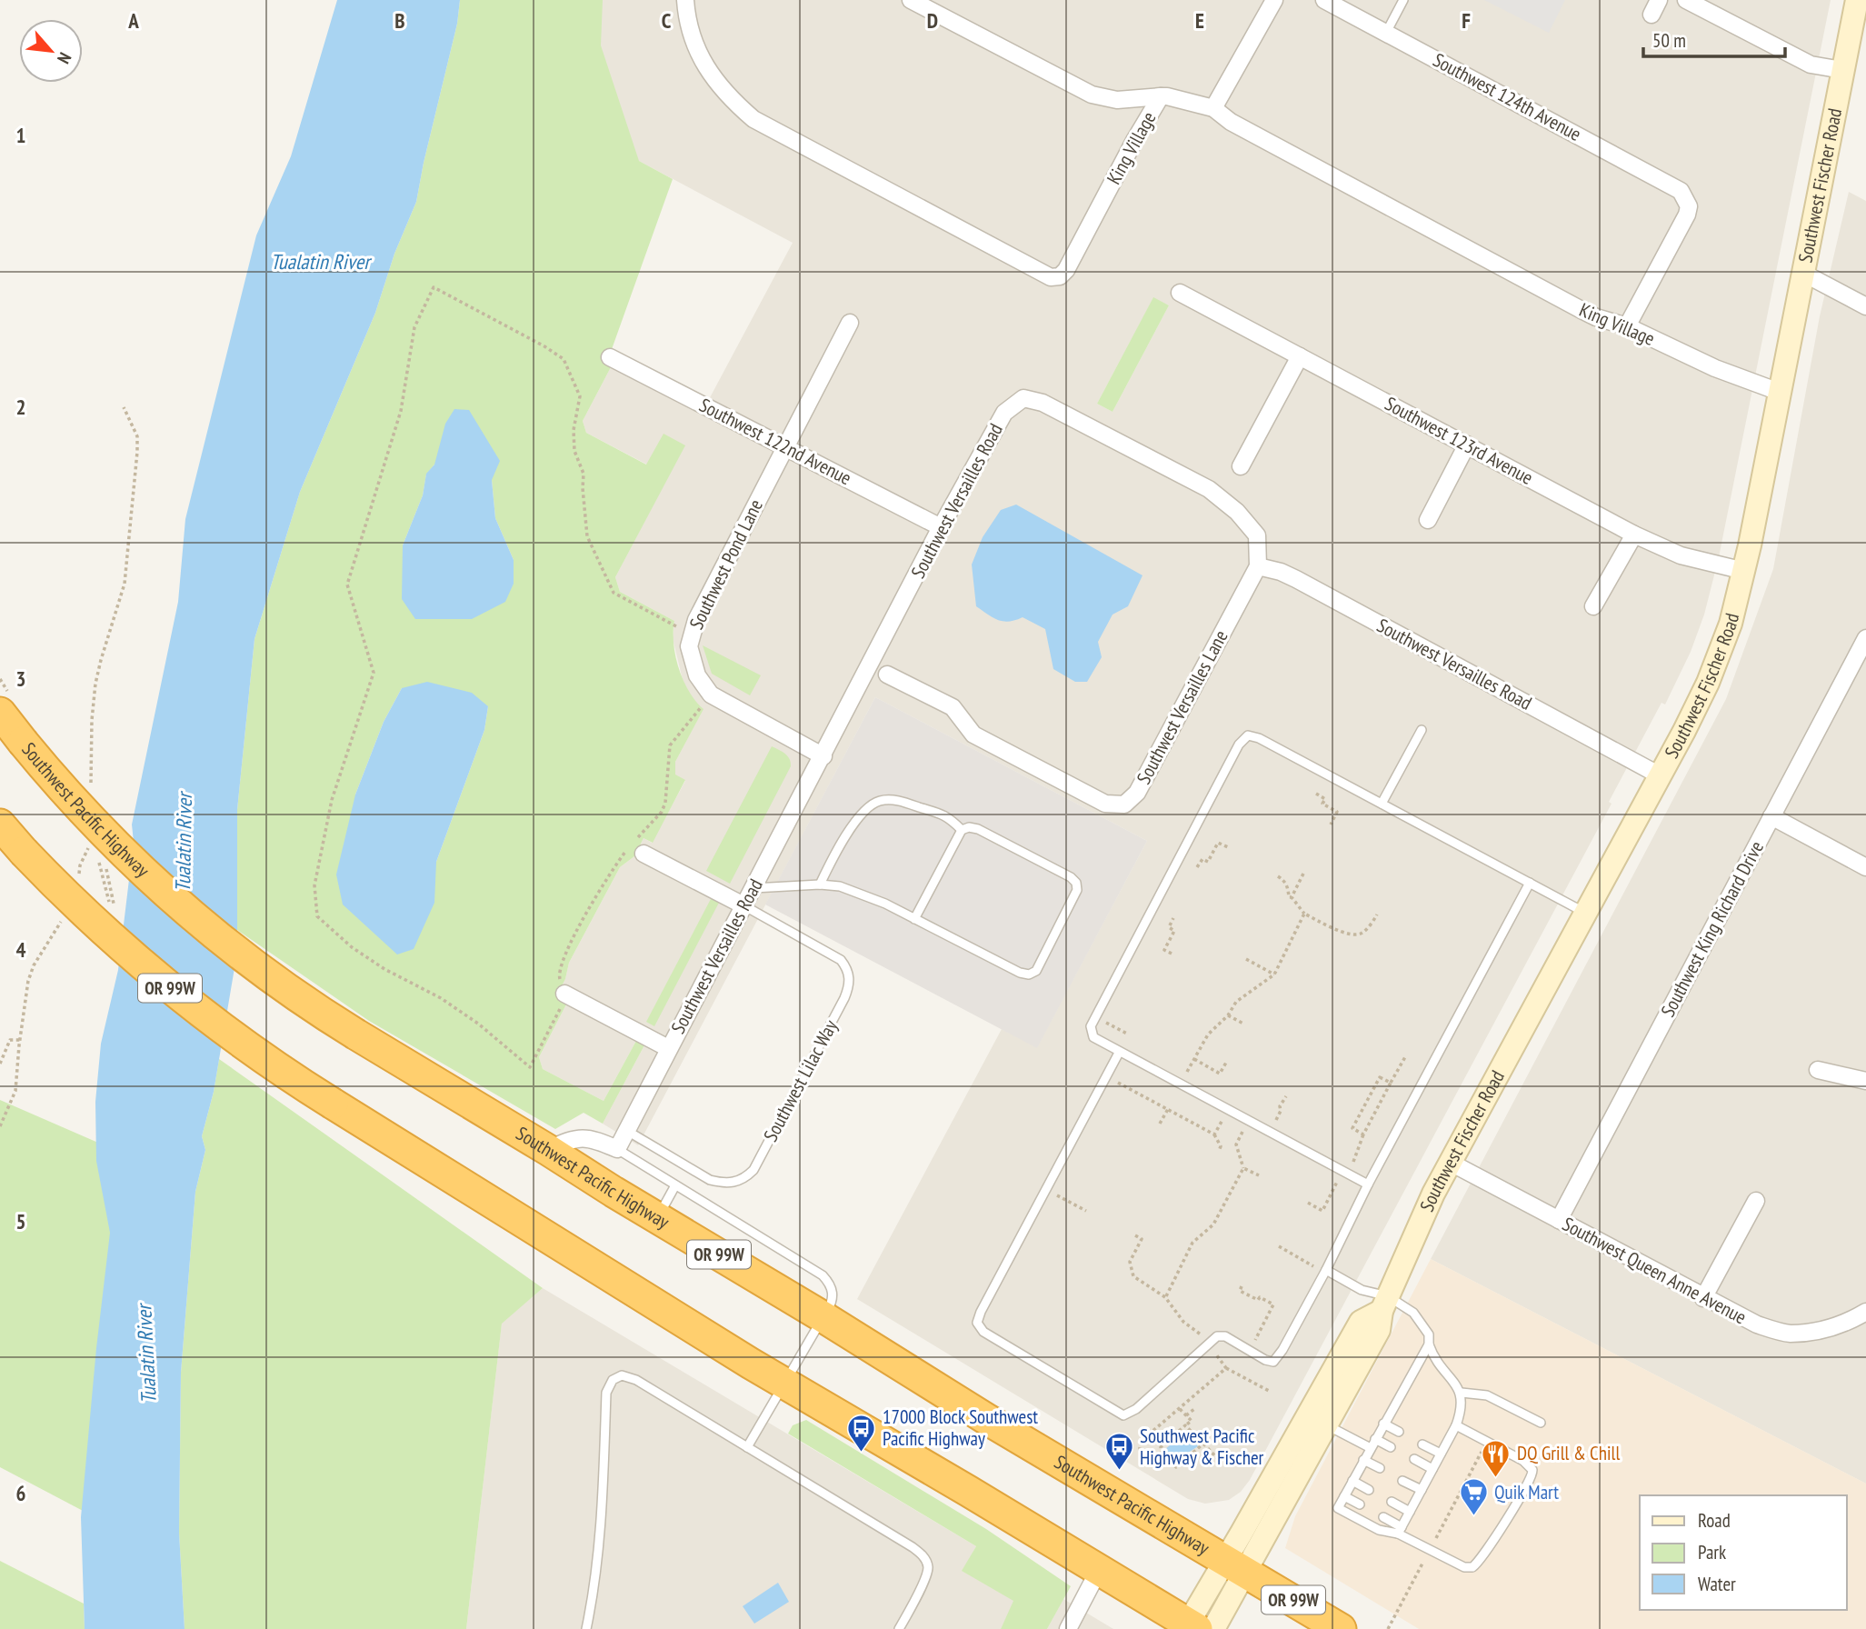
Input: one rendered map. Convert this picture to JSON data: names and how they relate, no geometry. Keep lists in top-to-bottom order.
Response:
{
  "streets": {
    "highway": ["Southwest Pacific Highway", "OR 99W"],
    "street": [
      "Southwest 124th Avenue",
      "King Village",
      "Southwest Fischer Road",
      "Southwest 123rd Avenue",
      "Southwest 122nd Avenue",
      "Southwest Versailles Road",
      "Southwest Pond Lane",
      "Southwest Versailles Lane",
      "Southwest King Richard Drive",
      "Southwest Queen Anne Avenue"
    ],
    "lane": ["Southwest Lilac Way"]
  },
  "crossings": [
    ["Southwest 124th Avenue", "King Village"],
    ["King Village", "Southwest Fischer Road"],
    ["Southwest Fischer Road", "Southwest 123rd Avenue"],
    ["Southwest Fischer Road", "Southwest Versailles Road"],
    ["Southwest Fischer Road", "Southwest Pacific Highway"],
    ["Southwest Fischer Road", "OR 99W"],
    ["Southwest Fischer Road", "Southwest Queen Anne Avenue"],
    ["Southwest 122nd Avenue", "Southwest Versailles Road"],
    ["Southwest 122nd Avenue", "Southwest Pond Lane"],
    ["Southwest Versailles Road", "Southwest Pond Lane"],
    ["Southwest Versailles Road", "Southwest Versailles Lane"],
    ["Southwest Versailles Road", "Southwest Lilac Way"],
    ["Southwest King Richard Drive", "Southwest Queen Anne Avenue"]
  ],
  "water": ["Tualatin River"],
  "places": {
    "bus stop": ["17000 Block Southwest Pacific Highway", "Southwest Pacific Highway & Fischer"],
    "restaurant": ["DQ Grill & Chill"],
    "supermarket": ["Quik Mart"]
  },
  "legend": ["Road", "Park", "Water"],
  "scale_bar": "50 m",
  "north": "bottom right",
  "grid": {
    "columns": [
      "A",
      "B",
      "C",
      "D",
      "E",
      "F"
    ],
    "rows": [
      "1",
      "2",
      "3",
      "4",
      "5",
      "6"
    ]
  }
}
